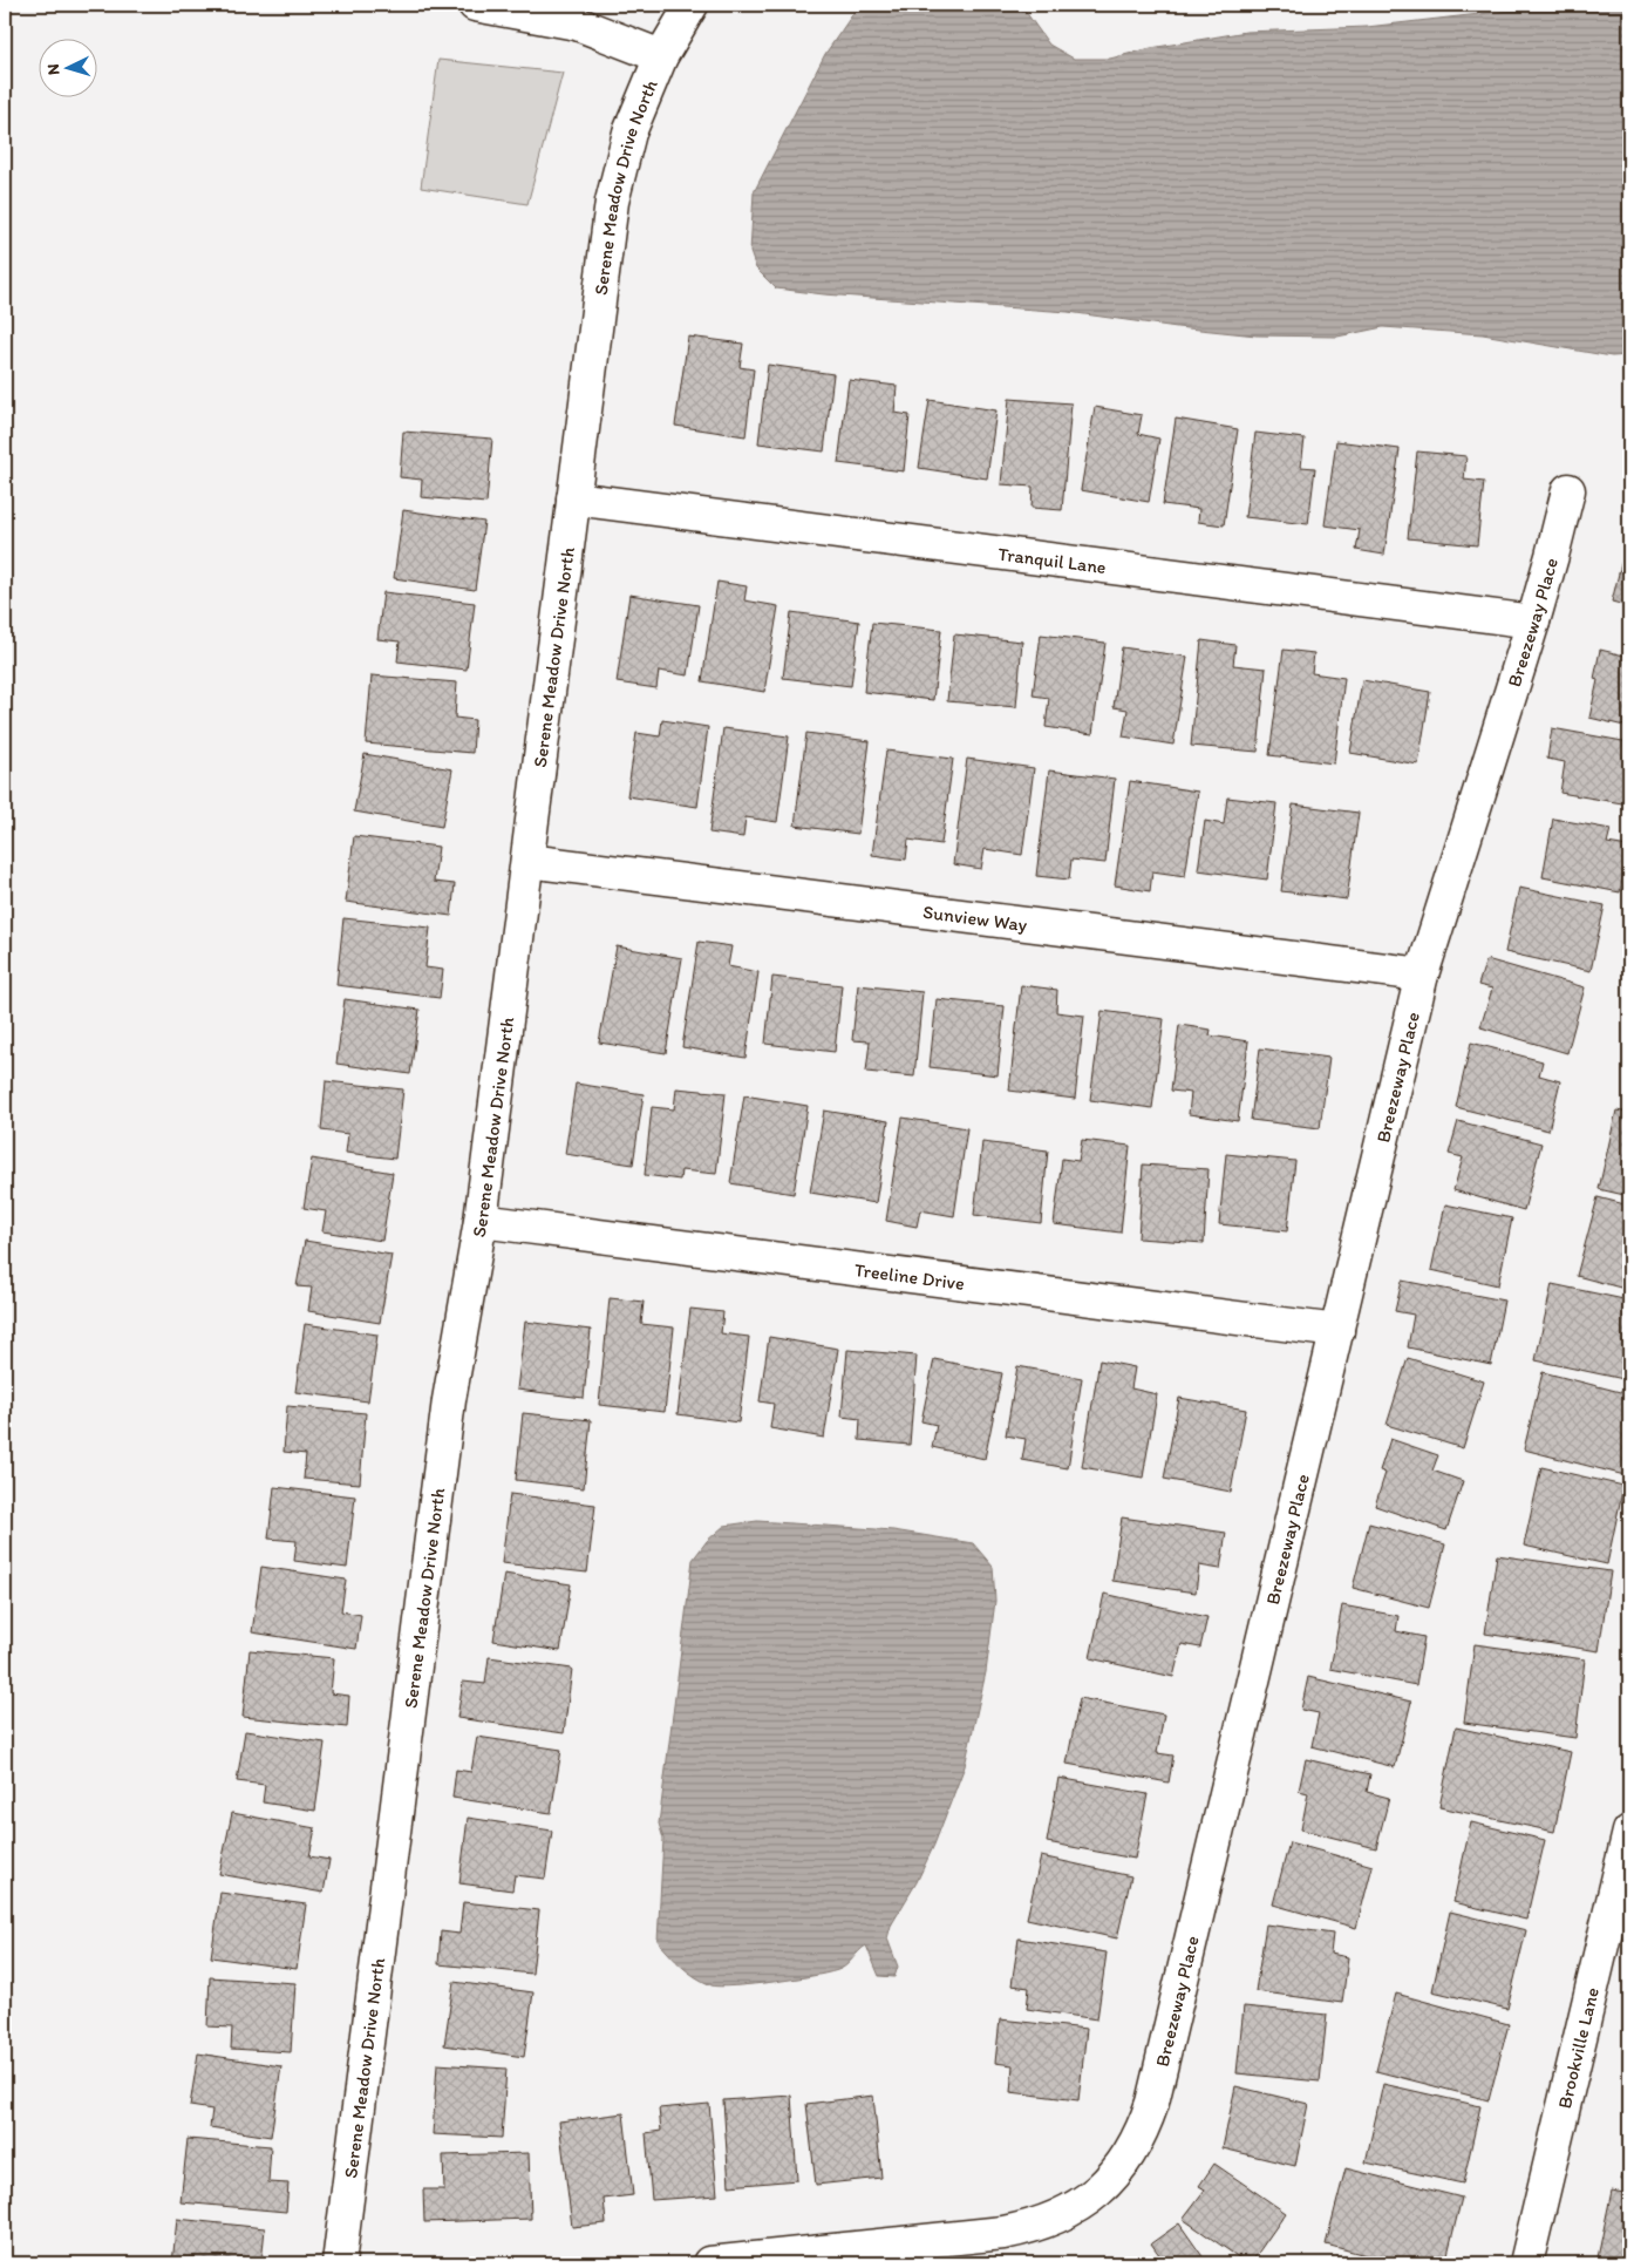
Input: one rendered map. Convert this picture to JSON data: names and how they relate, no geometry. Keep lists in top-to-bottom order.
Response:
{
  "streets": {
    "street": [
      "Serene Meadow Drive North",
      "Tranquil Lane",
      "Breezeway Place",
      "Sunview Way",
      "Treeline Drive",
      "Brookville Lane"
    ]
  },
  "crossings": [
    ["Serene Meadow Drive North", "Tranquil Lane"],
    ["Serene Meadow Drive North", "Sunview Way"],
    ["Serene Meadow Drive North", "Treeline Drive"],
    ["Tranquil Lane", "Breezeway Place"],
    ["Breezeway Place", "Sunview Way"],
    ["Breezeway Place", "Treeline Drive"]
  ],
  "north": "left"
}
